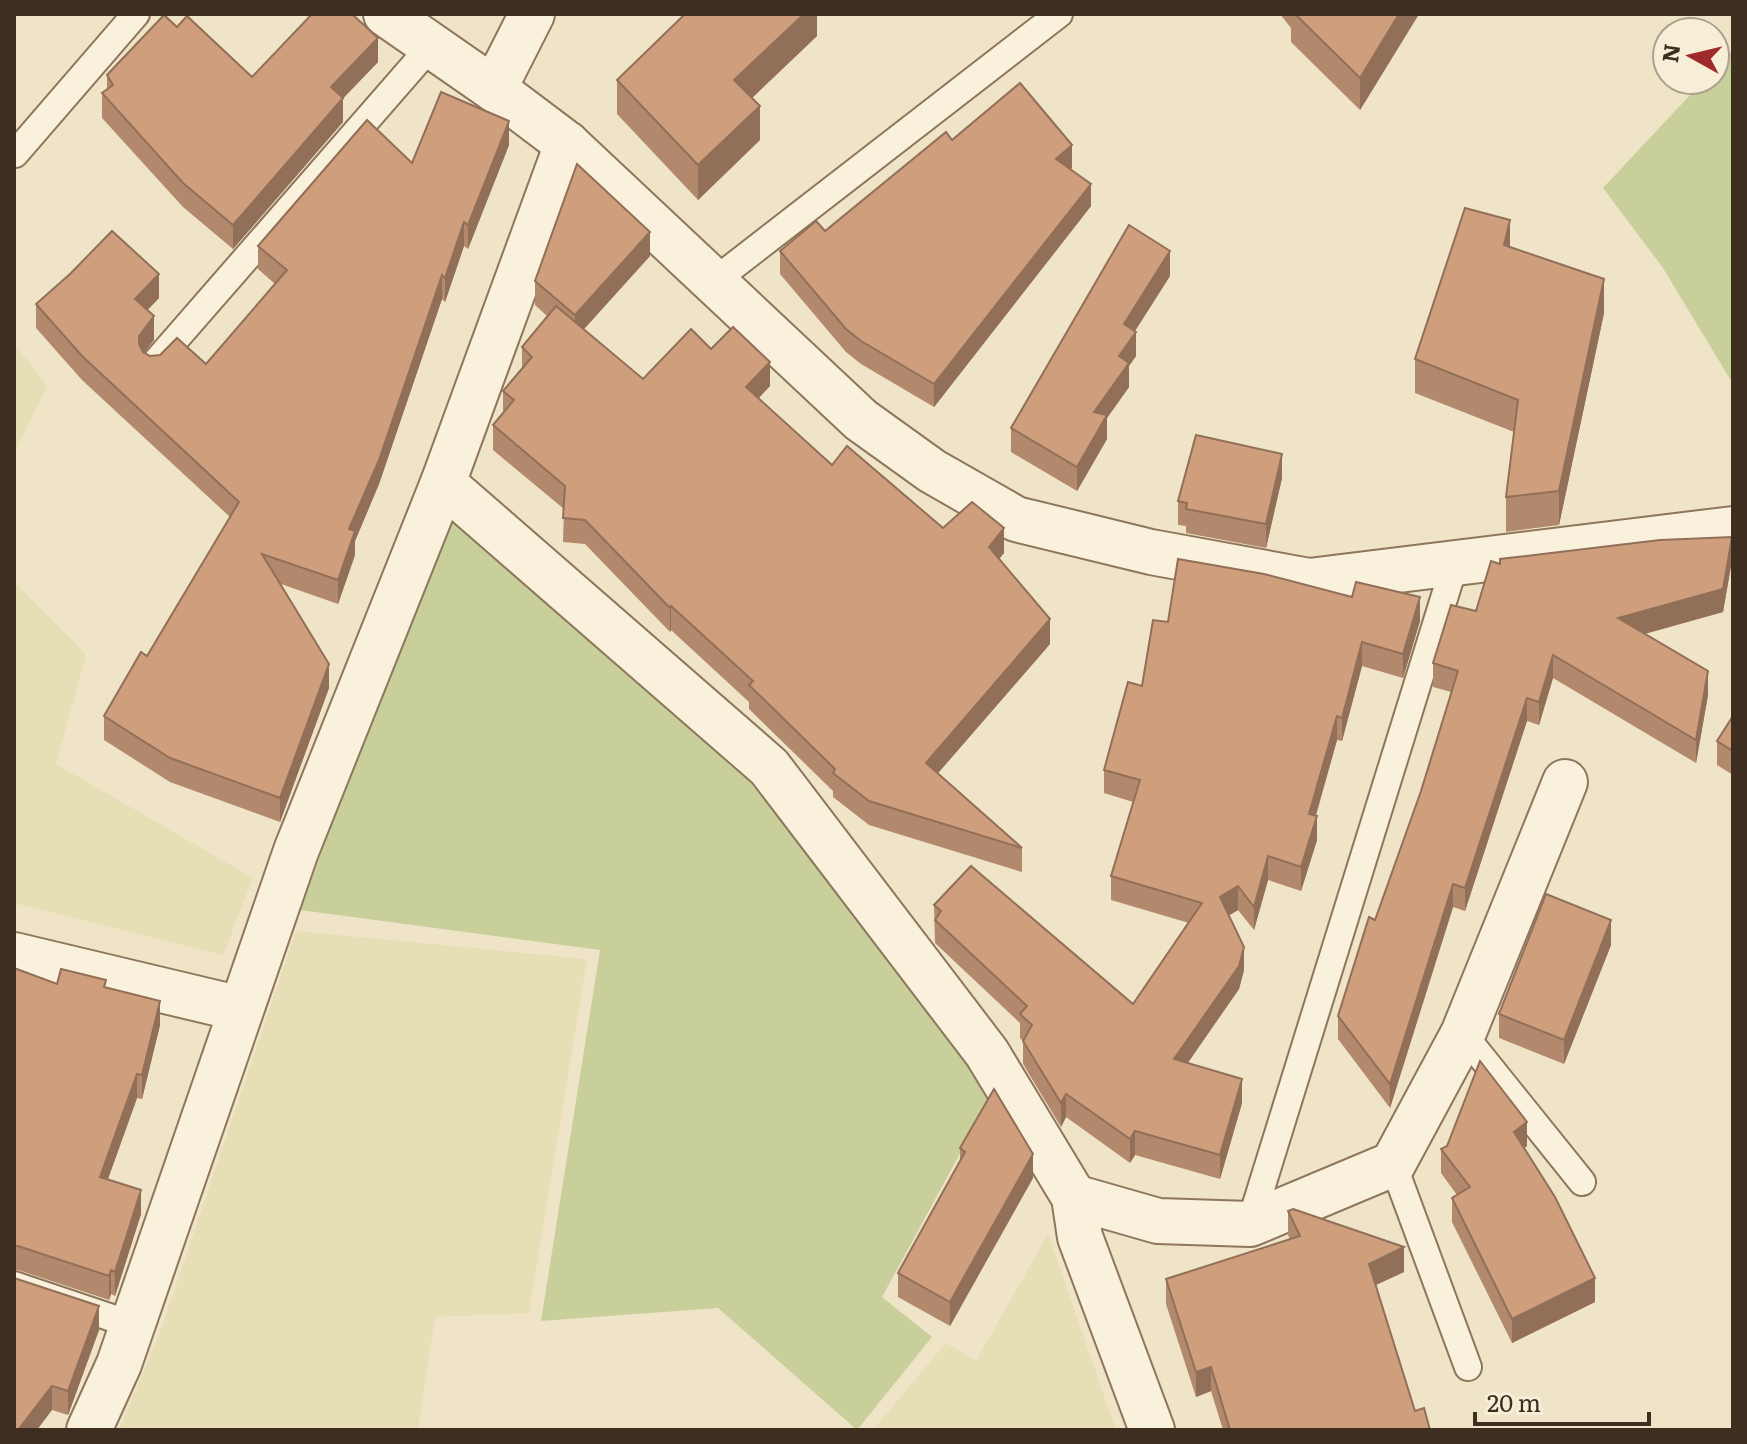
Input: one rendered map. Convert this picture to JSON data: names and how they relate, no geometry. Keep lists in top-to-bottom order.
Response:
{
  "scale_bar": "20 m",
  "north": "left"
}
